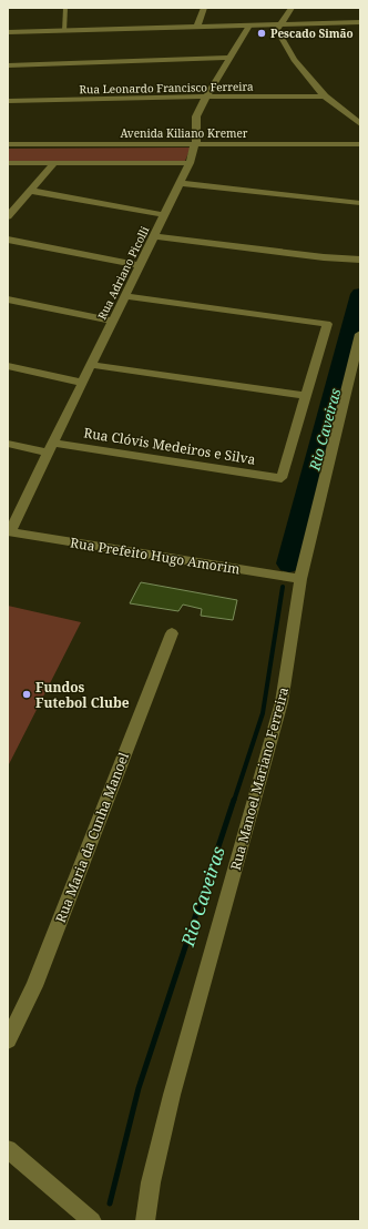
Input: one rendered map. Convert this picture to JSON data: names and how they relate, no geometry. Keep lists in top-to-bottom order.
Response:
{
  "streets": {
    "street": [
      "Rua Leonardo Francisco Ferreira",
      "Avenida Kiliano Kremer",
      "Rua Adriano Picolli",
      "Rua Clóvis Medeiros e Silva",
      "Rua Prefeito Hugo Amorim",
      "Rua Manoel Mariano Ferreira",
      "Rua Maria da Cunha Manoel"
    ]
  },
  "crossings": [
    ["Rua Leonardo Francisco Ferreira", "Rua Adriano Picolli"],
    ["Avenida Kiliano Kremer", "Rua Adriano Picolli"],
    ["Rua Adriano Picolli", "Rua Clóvis Medeiros e Silva"],
    ["Rua Adriano Picolli", "Rua Prefeito Hugo Amorim"],
    ["Rua Prefeito Hugo Amorim", "Rua Manoel Mariano Ferreira"]
  ],
  "water": ["Rio Caveiras"],
  "places": ["Pescado Simão", "Fundos Futebol Clube"]
}
